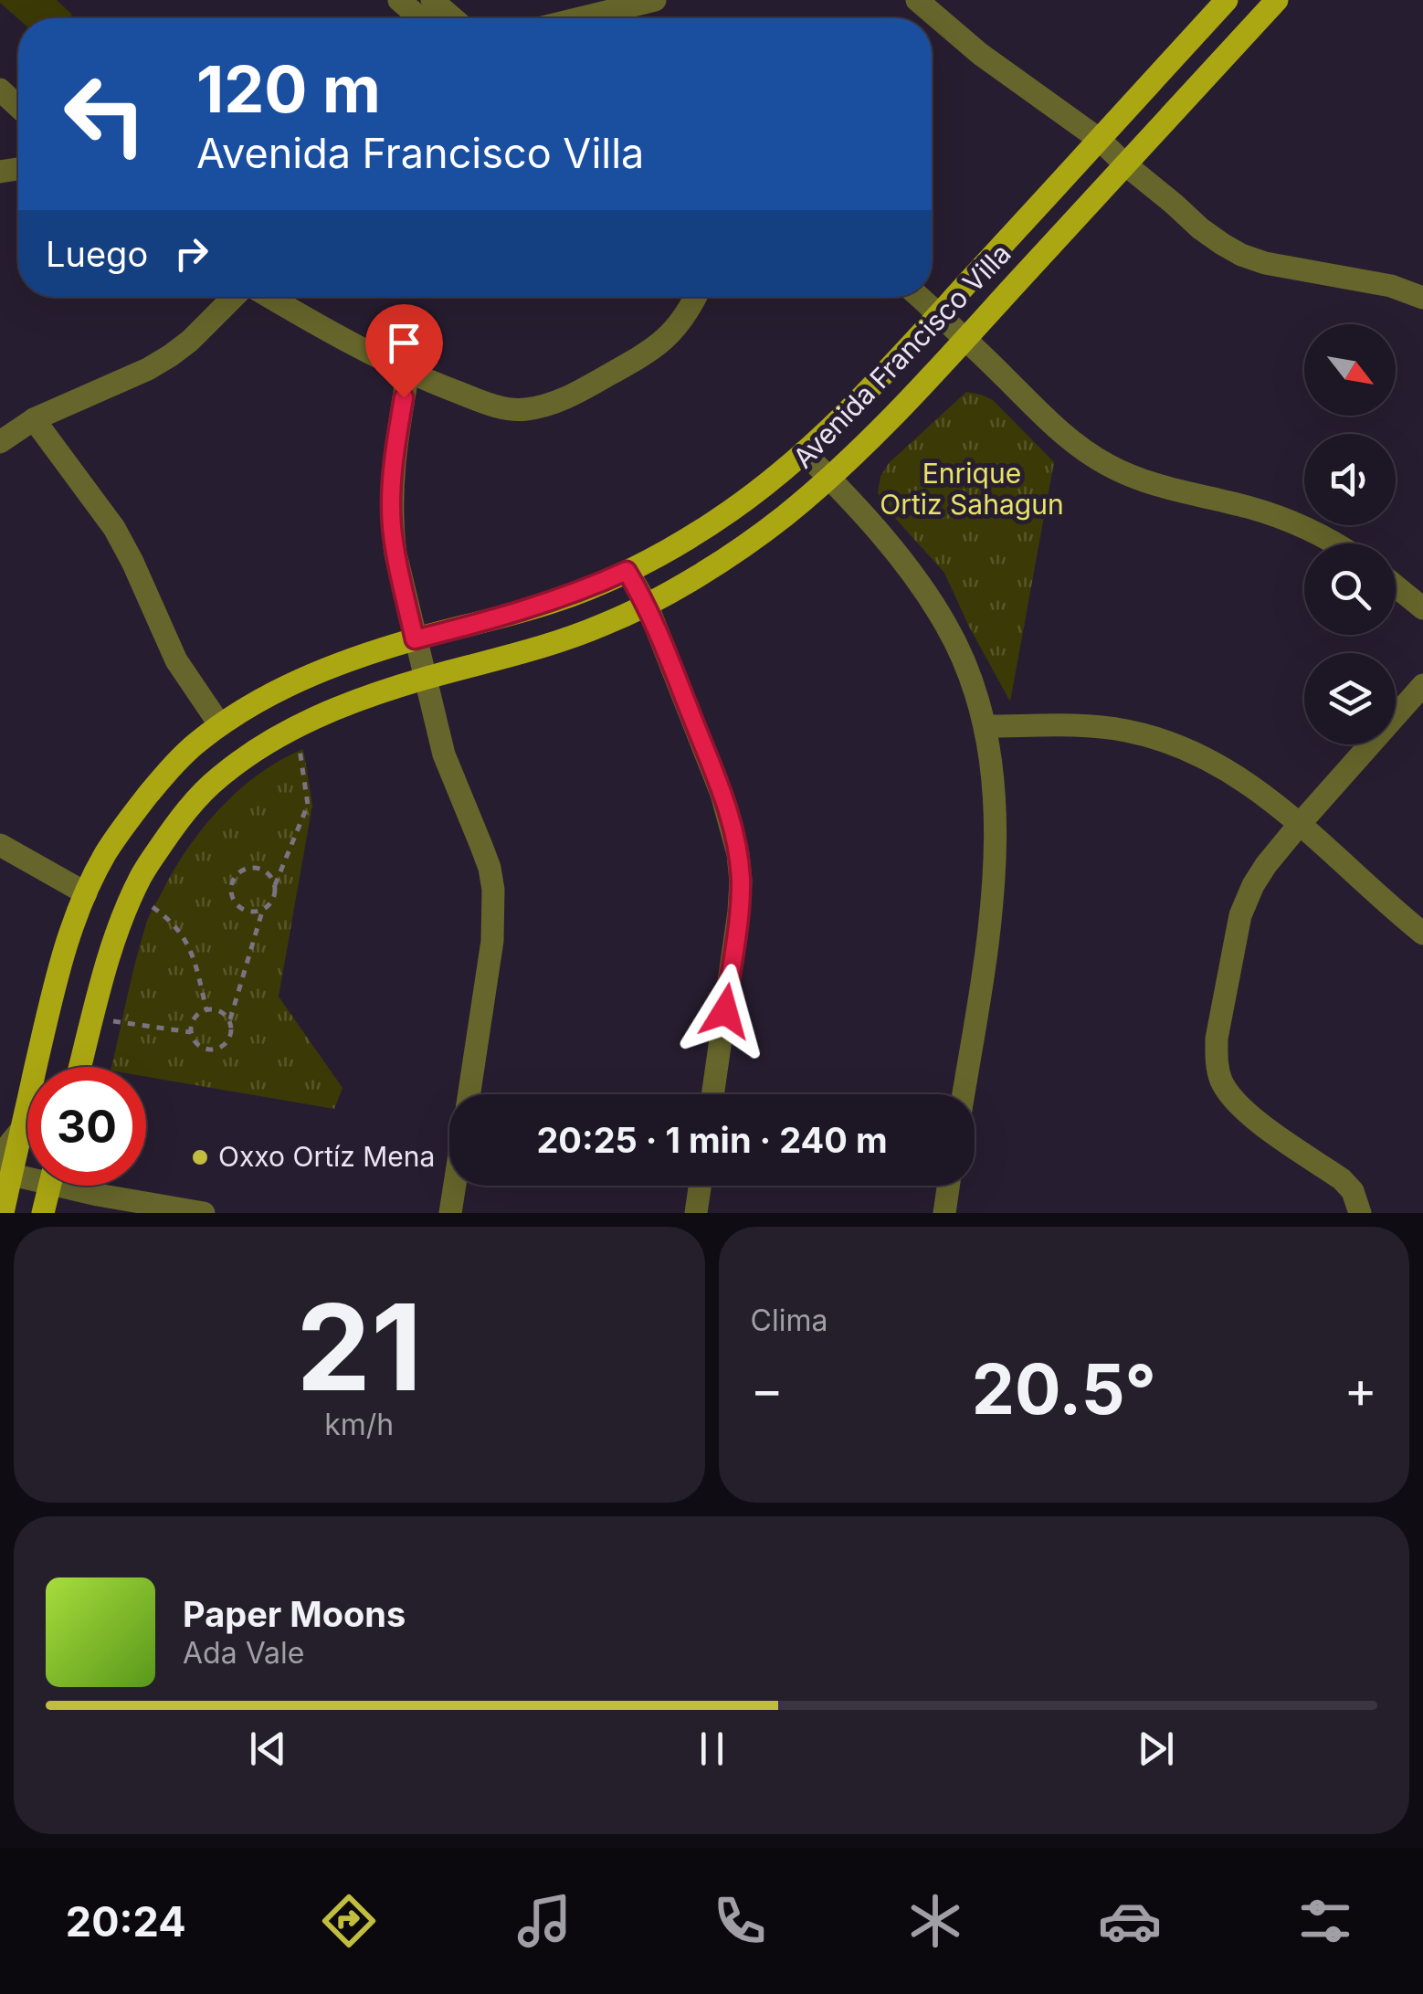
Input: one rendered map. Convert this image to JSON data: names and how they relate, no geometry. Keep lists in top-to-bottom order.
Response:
{
  "streets": {
    "main road": ["Avenida Francisco Villa"]
  },
  "parks": ["Enrique Ortiz Sahagun"],
  "places": ["Oxxo Ortíz Mena"],
  "north": "bottom right",
  "page": {
    "turn": ["120 m", "Avenida Francisco Villa"],
    "then": "Luego",
    "limit": "30",
    "trip": "20:25 · 1 min · 240 m",
    "tile": [
      ["21", "km/h"],
      "Clima"
    ],
    "heat": ["−", "20.5°", "+"],
    "song": ["Paper Moons", "Ada Vale"],
    "tabs": "20:24"
  }
}
